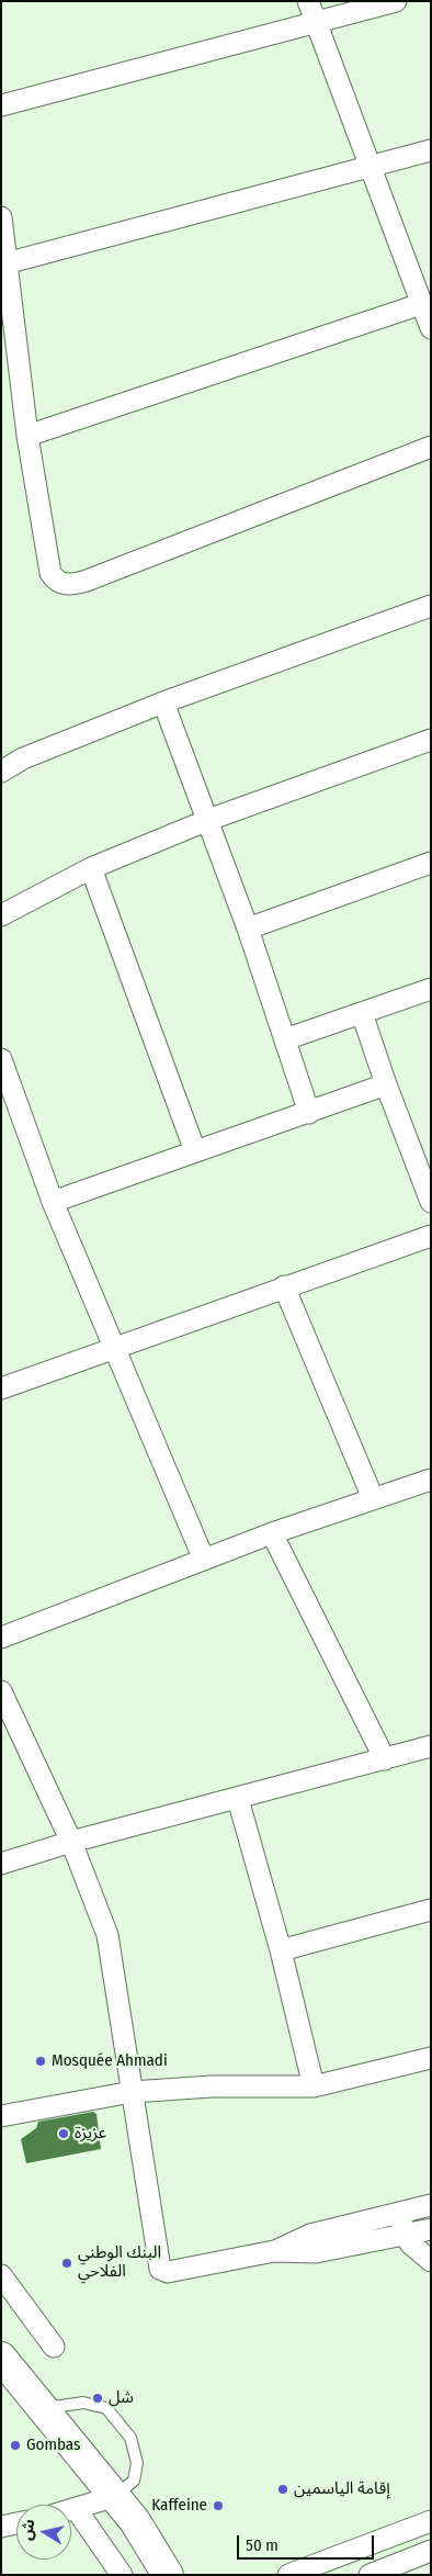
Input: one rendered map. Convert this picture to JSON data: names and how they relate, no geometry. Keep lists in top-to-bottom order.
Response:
{
  "places": [
    "Mosquée Ahmadi",
    "عزيزة",
    "البنك الوطني الفلاحي",
    "شل",
    "Gombas",
    "إقامة الياسمين",
    "Kaffeine"
  ],
  "scale_bar": "50 m",
  "north": "left"
}
